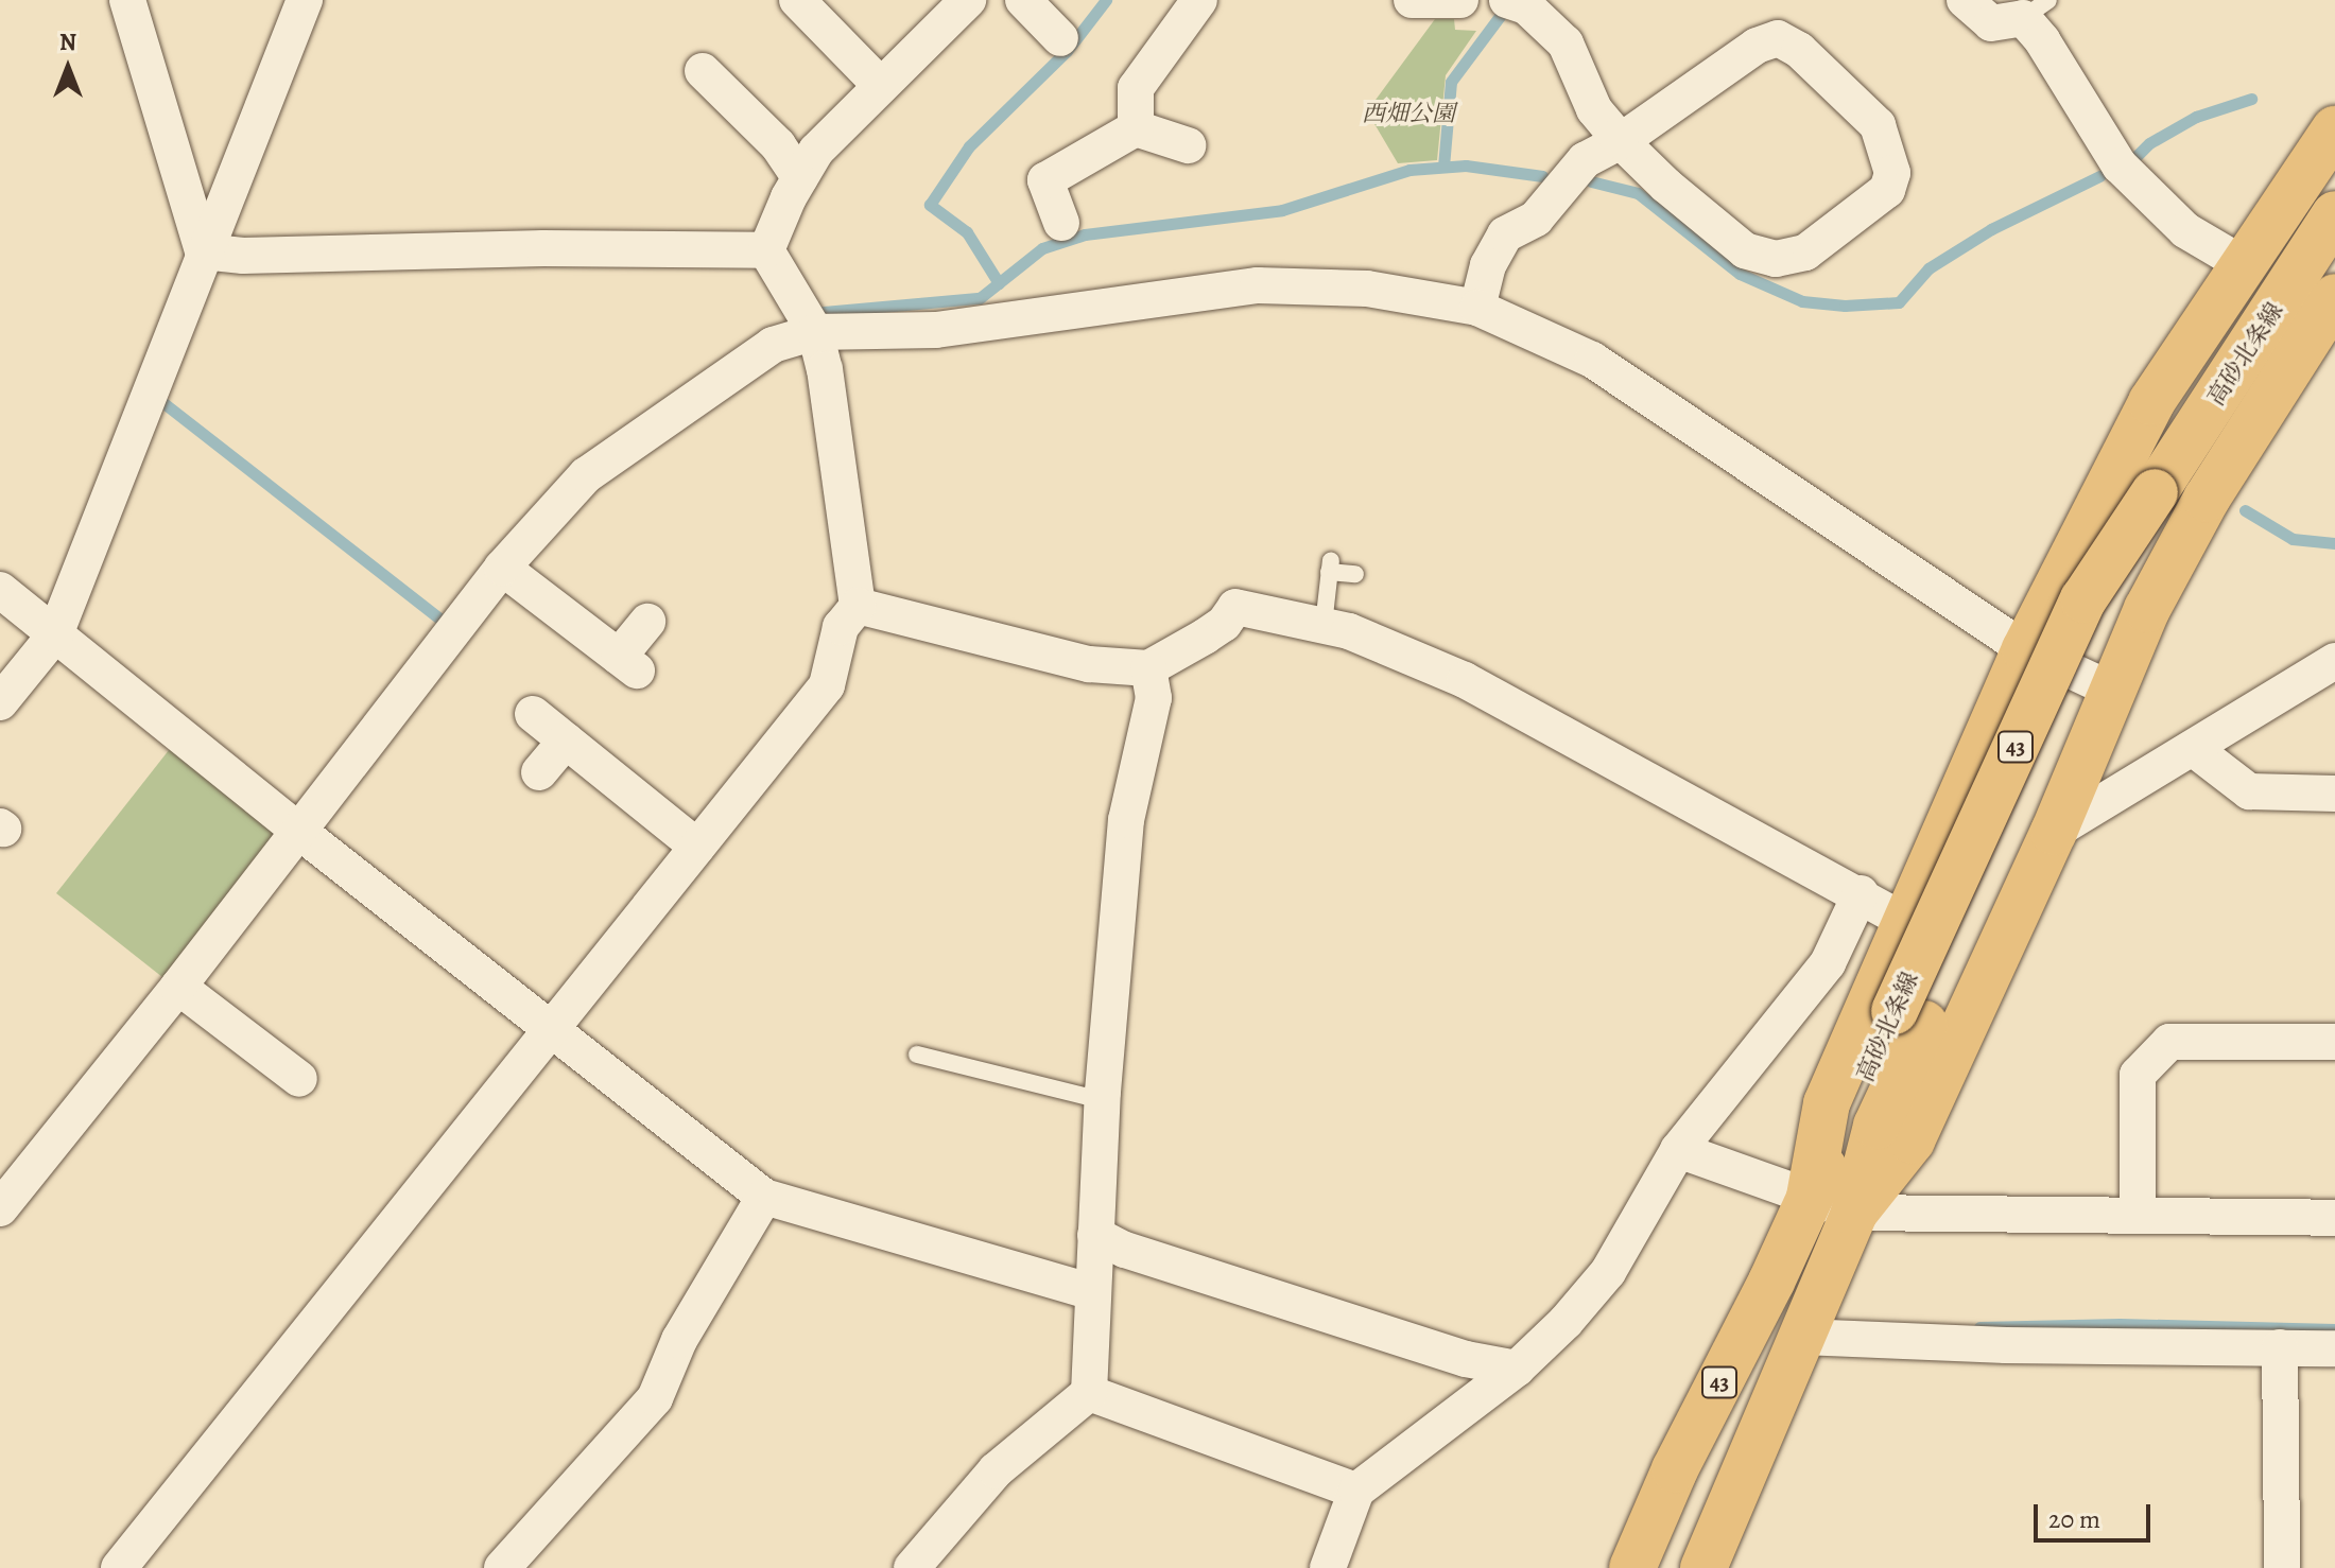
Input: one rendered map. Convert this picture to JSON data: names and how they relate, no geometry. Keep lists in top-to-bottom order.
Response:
{
  "streets": {
    "main road": ["高砂北条線", "43"]
  },
  "parks": ["西畑公園"],
  "scale_bar": "20 m",
  "north": "top"
}
